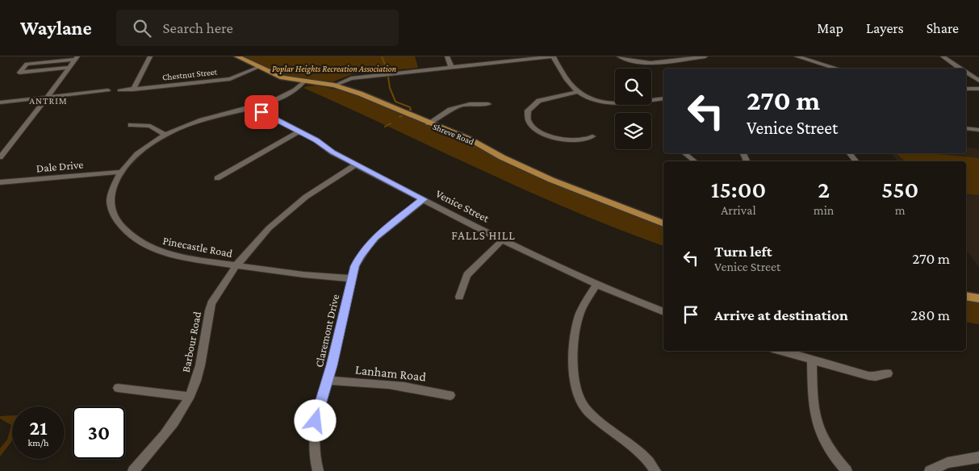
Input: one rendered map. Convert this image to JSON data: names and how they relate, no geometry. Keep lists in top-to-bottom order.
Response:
{
  "streets": {
    "main road": ["Shreve Road"],
    "street": [
      "Chestnut Street",
      "Dale Drive",
      "Venice Street",
      "Pinecastle Road",
      "Claremont Drive",
      "Barbour Road",
      "Lanham Road"
    ]
  },
  "crossings": [
    ["Chestnut Street", "Shreve Road"],
    ["Shreve Road", "Pinecastle Road"],
    ["Dale Drive", "Pinecastle Road"],
    ["Venice Street", "Pinecastle Road"],
    ["Venice Street", "Claremont Drive"],
    ["Venice Street", "Barbour Road"],
    ["Pinecastle Road", "Claremont Drive"],
    ["Pinecastle Road", "Barbour Road"],
    ["Claremont Drive", "Lanham Road"]
  ],
  "districts": ["ANTRIM", "FALLS HILL"],
  "parks": ["Poplar Heights Recreation Association"],
  "page": {
    "header": "Waylane",
    "search": "Search here",
    "nav": ["Map", "Layers", "Share"],
    "turn": ["270 m", "Venice Street"],
    "eta": [
      "15:00",
      "Arrival",
      "2",
      "min",
      "550",
      "m"
    ],
    "list": [
      {
        "name": "Turn left",
        "note": "Venice Street",
        "value": "270 m"
      },
      {
        "name": "Arrive at destination",
        "value": "280 m"
      }
    ],
    "speed": "21 km/h",
    "limit": "30"
  }
}
